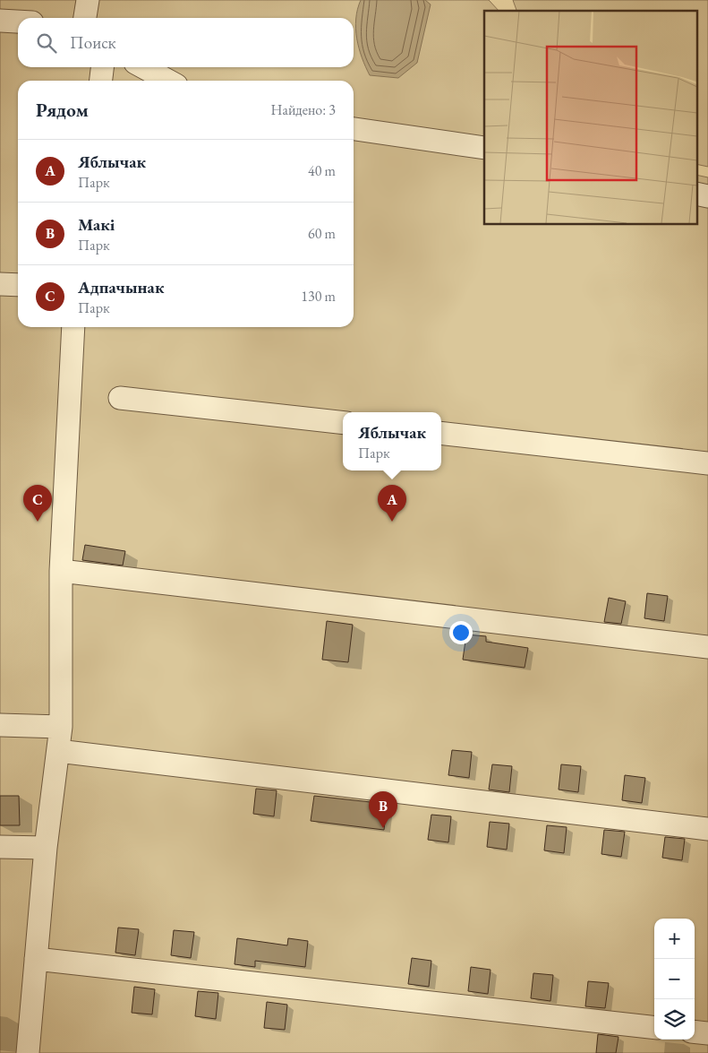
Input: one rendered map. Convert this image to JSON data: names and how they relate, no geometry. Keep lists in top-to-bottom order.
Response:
{
  "page": {
    "search": "Поиск",
    "heading": ["Рядом", "Найдено: 3"],
    "list": [
      {
        "mark": "A",
        "name": "Яблычак",
        "note": "Парк",
        "value": "40 m"
      },
      {
        "mark": "B",
        "name": "Макі",
        "note": "Парк",
        "value": "60 m"
      },
      {
        "mark": "C",
        "name": "Адпачынак",
        "note": "Парк",
        "value": "130 m"
      }
    ],
    "popup": ["Яблычак", "Парк"],
    "pins": ["A", "C", "B"],
    "map_buttons": ["+", "−"]
  }
}
